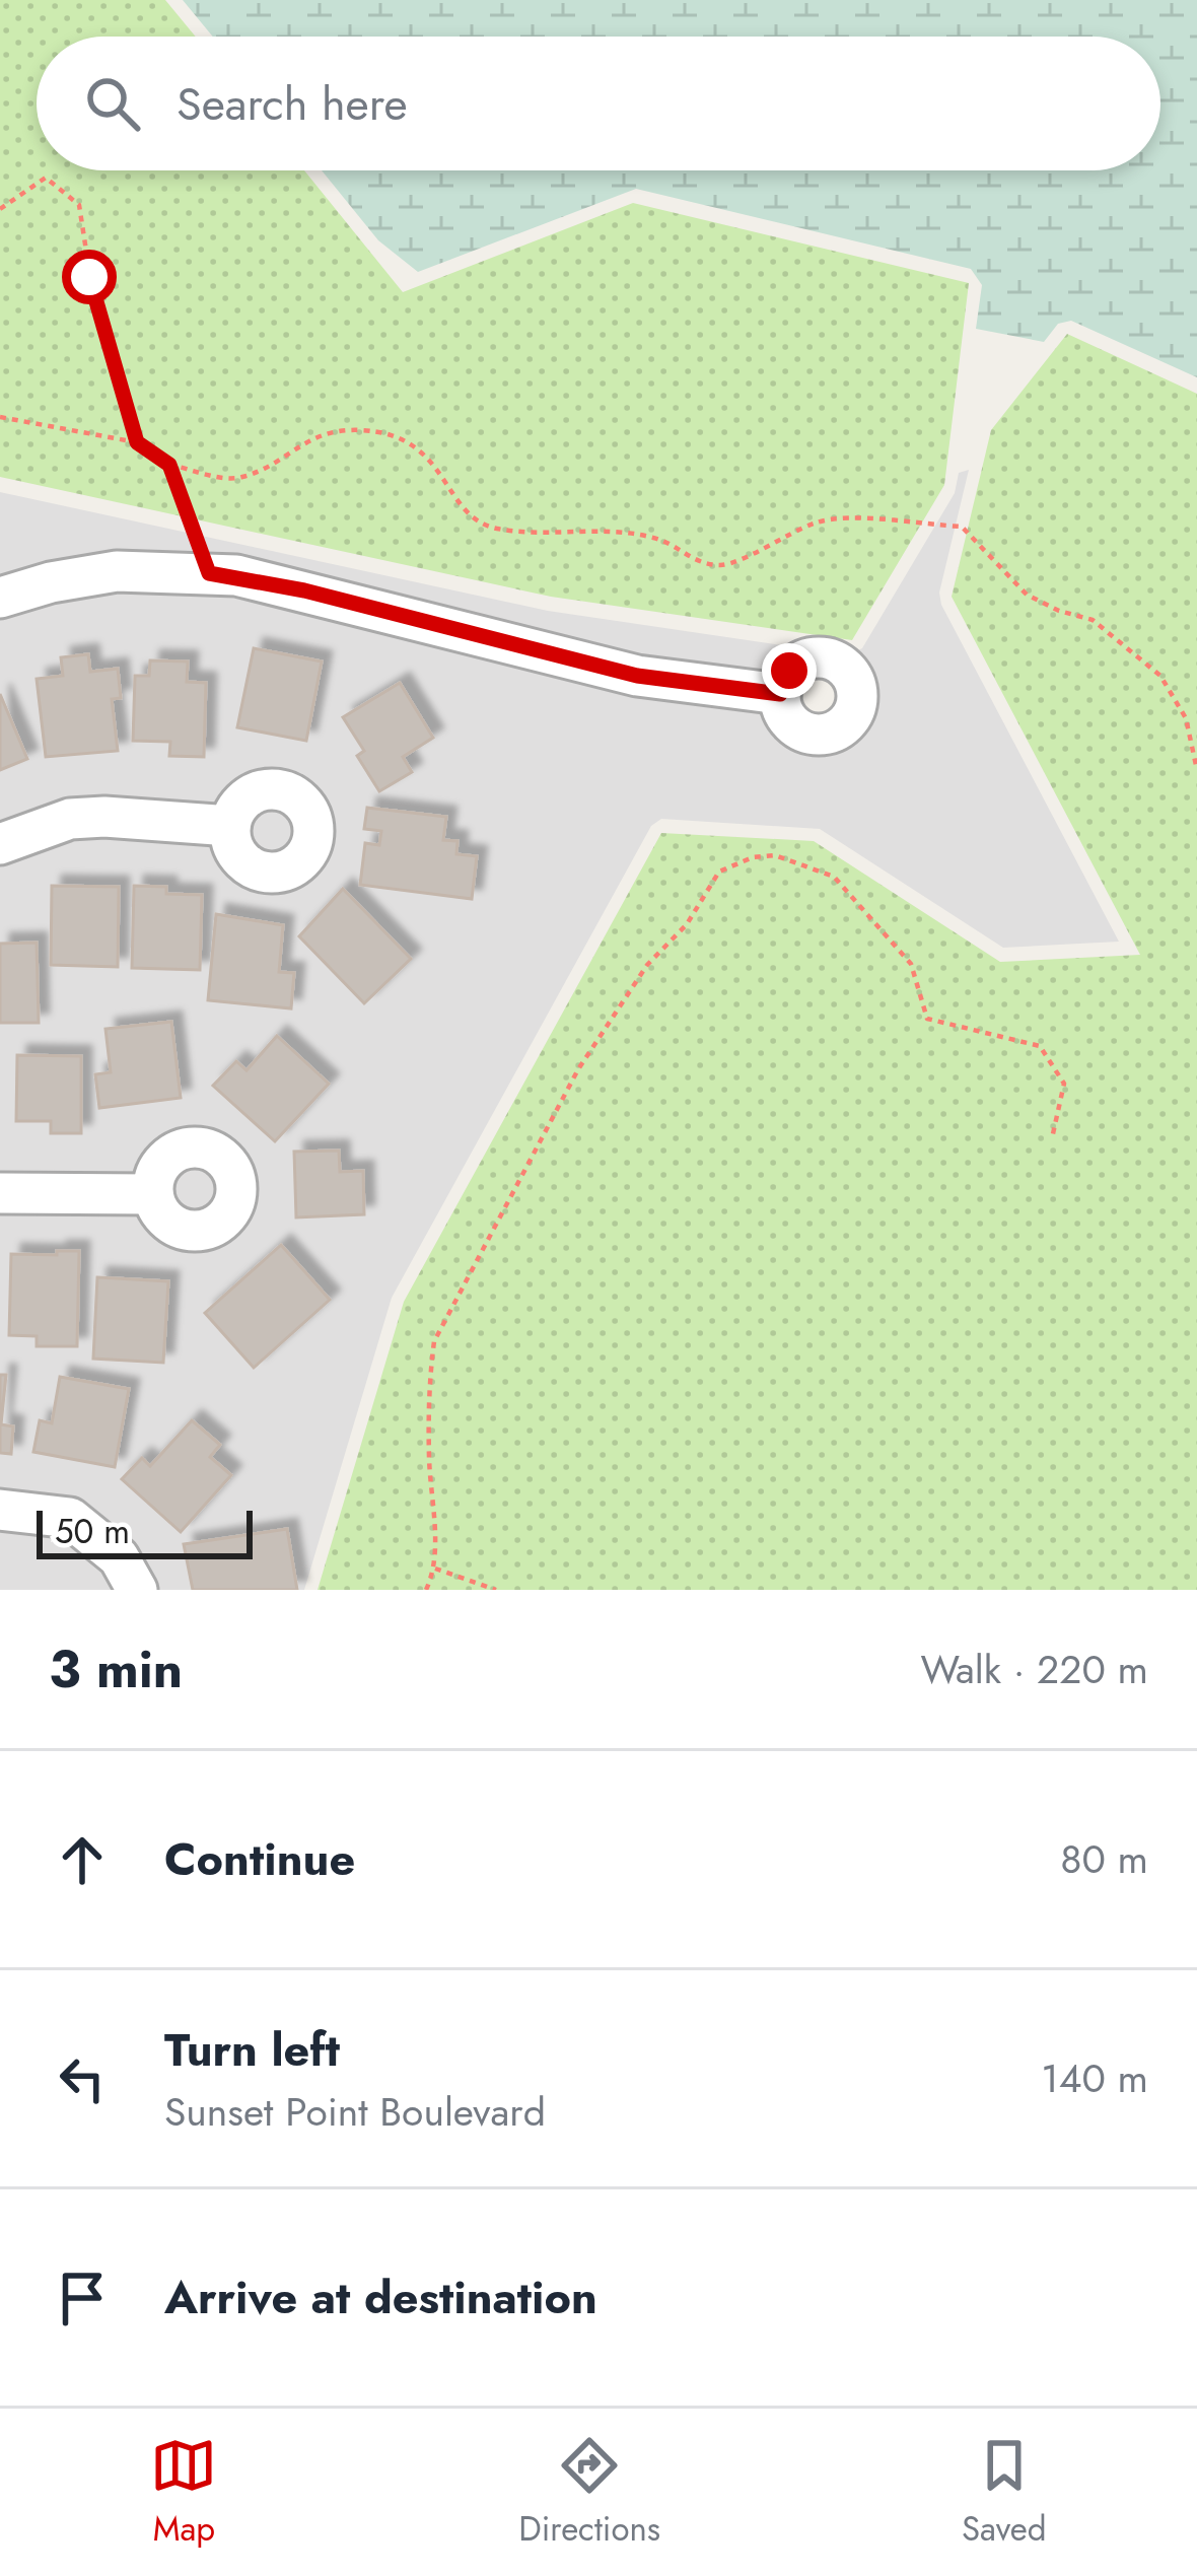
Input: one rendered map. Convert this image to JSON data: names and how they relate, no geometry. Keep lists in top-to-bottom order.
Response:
{
  "scale_bar": "50 m",
  "page": {
    "search": "Search here",
    "scale": "50 m",
    "heading": ["3 min", "Walk · 220 m"],
    "list": [
      ["Continue", "80 m"],
      ["Turn left", "Sunset Point Boulevard", "140 m"],
      "Arrive at destination"
    ],
    "nav": ["Map", "Directions", "Saved"]
  }
}
